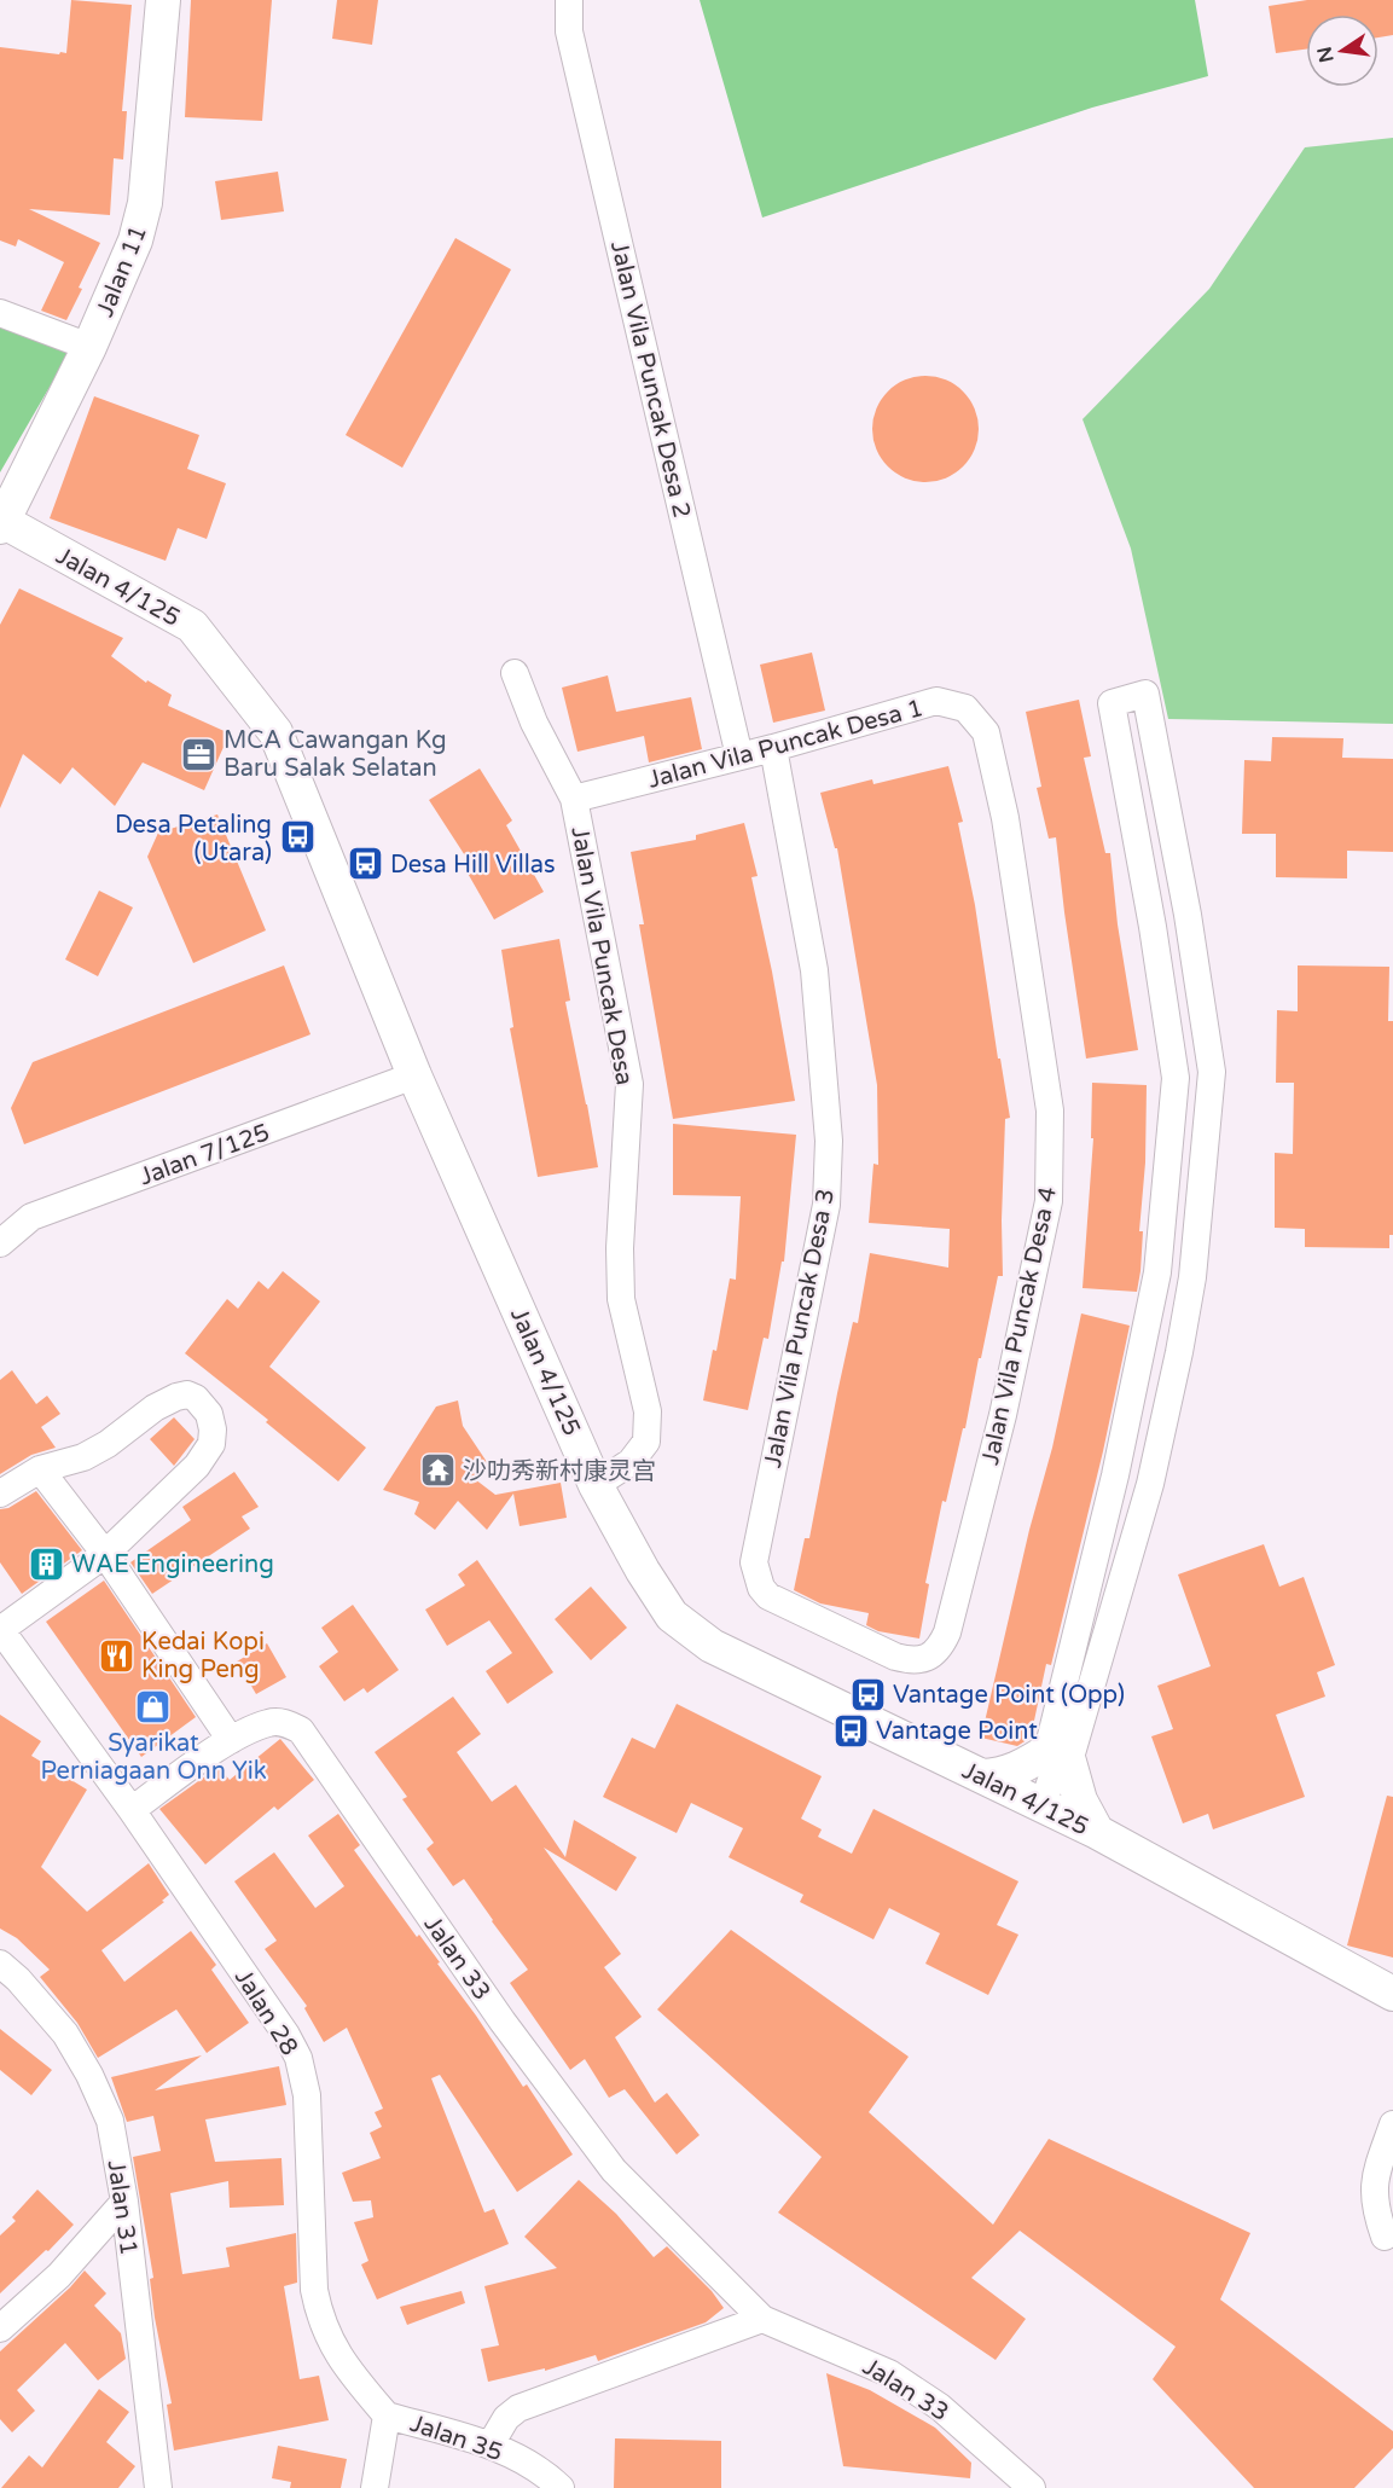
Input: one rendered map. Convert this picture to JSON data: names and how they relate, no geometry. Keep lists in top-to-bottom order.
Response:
{
  "streets": {
    "street": [
      "Jalan 11",
      "Jalan Vila Puncak Desa 2",
      "Jalan 4/125",
      "Jalan Vila Puncak Desa 1",
      "Jalan Vila Puncak Desa",
      "Jalan 7/125",
      "Jalan Vila Puncak Desa 4",
      "Jalan Vila Puncak Desa 3",
      "Jalan 33",
      "Jalan 28",
      "Jalan 31",
      "Jalan 35"
    ]
  },
  "crossings": [
    ["Jalan 11", "Jalan 4/125"],
    ["Jalan Vila Puncak Desa 2", "Jalan Vila Puncak Desa 1"],
    ["Jalan 4/125", "Jalan Vila Puncak Desa"],
    ["Jalan 4/125", "Jalan 7/125"],
    ["Jalan Vila Puncak Desa 1", "Jalan Vila Puncak Desa"],
    ["Jalan Vila Puncak Desa 1", "Jalan Vila Puncak Desa 4"],
    ["Jalan Vila Puncak Desa 1", "Jalan Vila Puncak Desa 3"],
    ["Jalan Vila Puncak Desa 4", "Jalan Vila Puncak Desa 3"],
    ["Jalan 33", "Jalan 28"],
    ["Jalan 28", "Jalan 35"]
  ],
  "places": {
    "office": ["MCA Cawangan Kg Baru Salak Selatan"],
    "bus stop": [
      "Desa Petaling (Utara)",
      "Desa Hill Villas",
      "Vantage Point (Opp)",
      "Vantage Point"
    ],
    "temple": ["沙叻秀新村康灵宫"],
    "building": ["WAE Engineering"],
    "restaurant": ["Kedai Kopi King Peng"],
    "shop": ["Syarikat Perniagaan Onn Yik"]
  },
  "north": "left"
}
